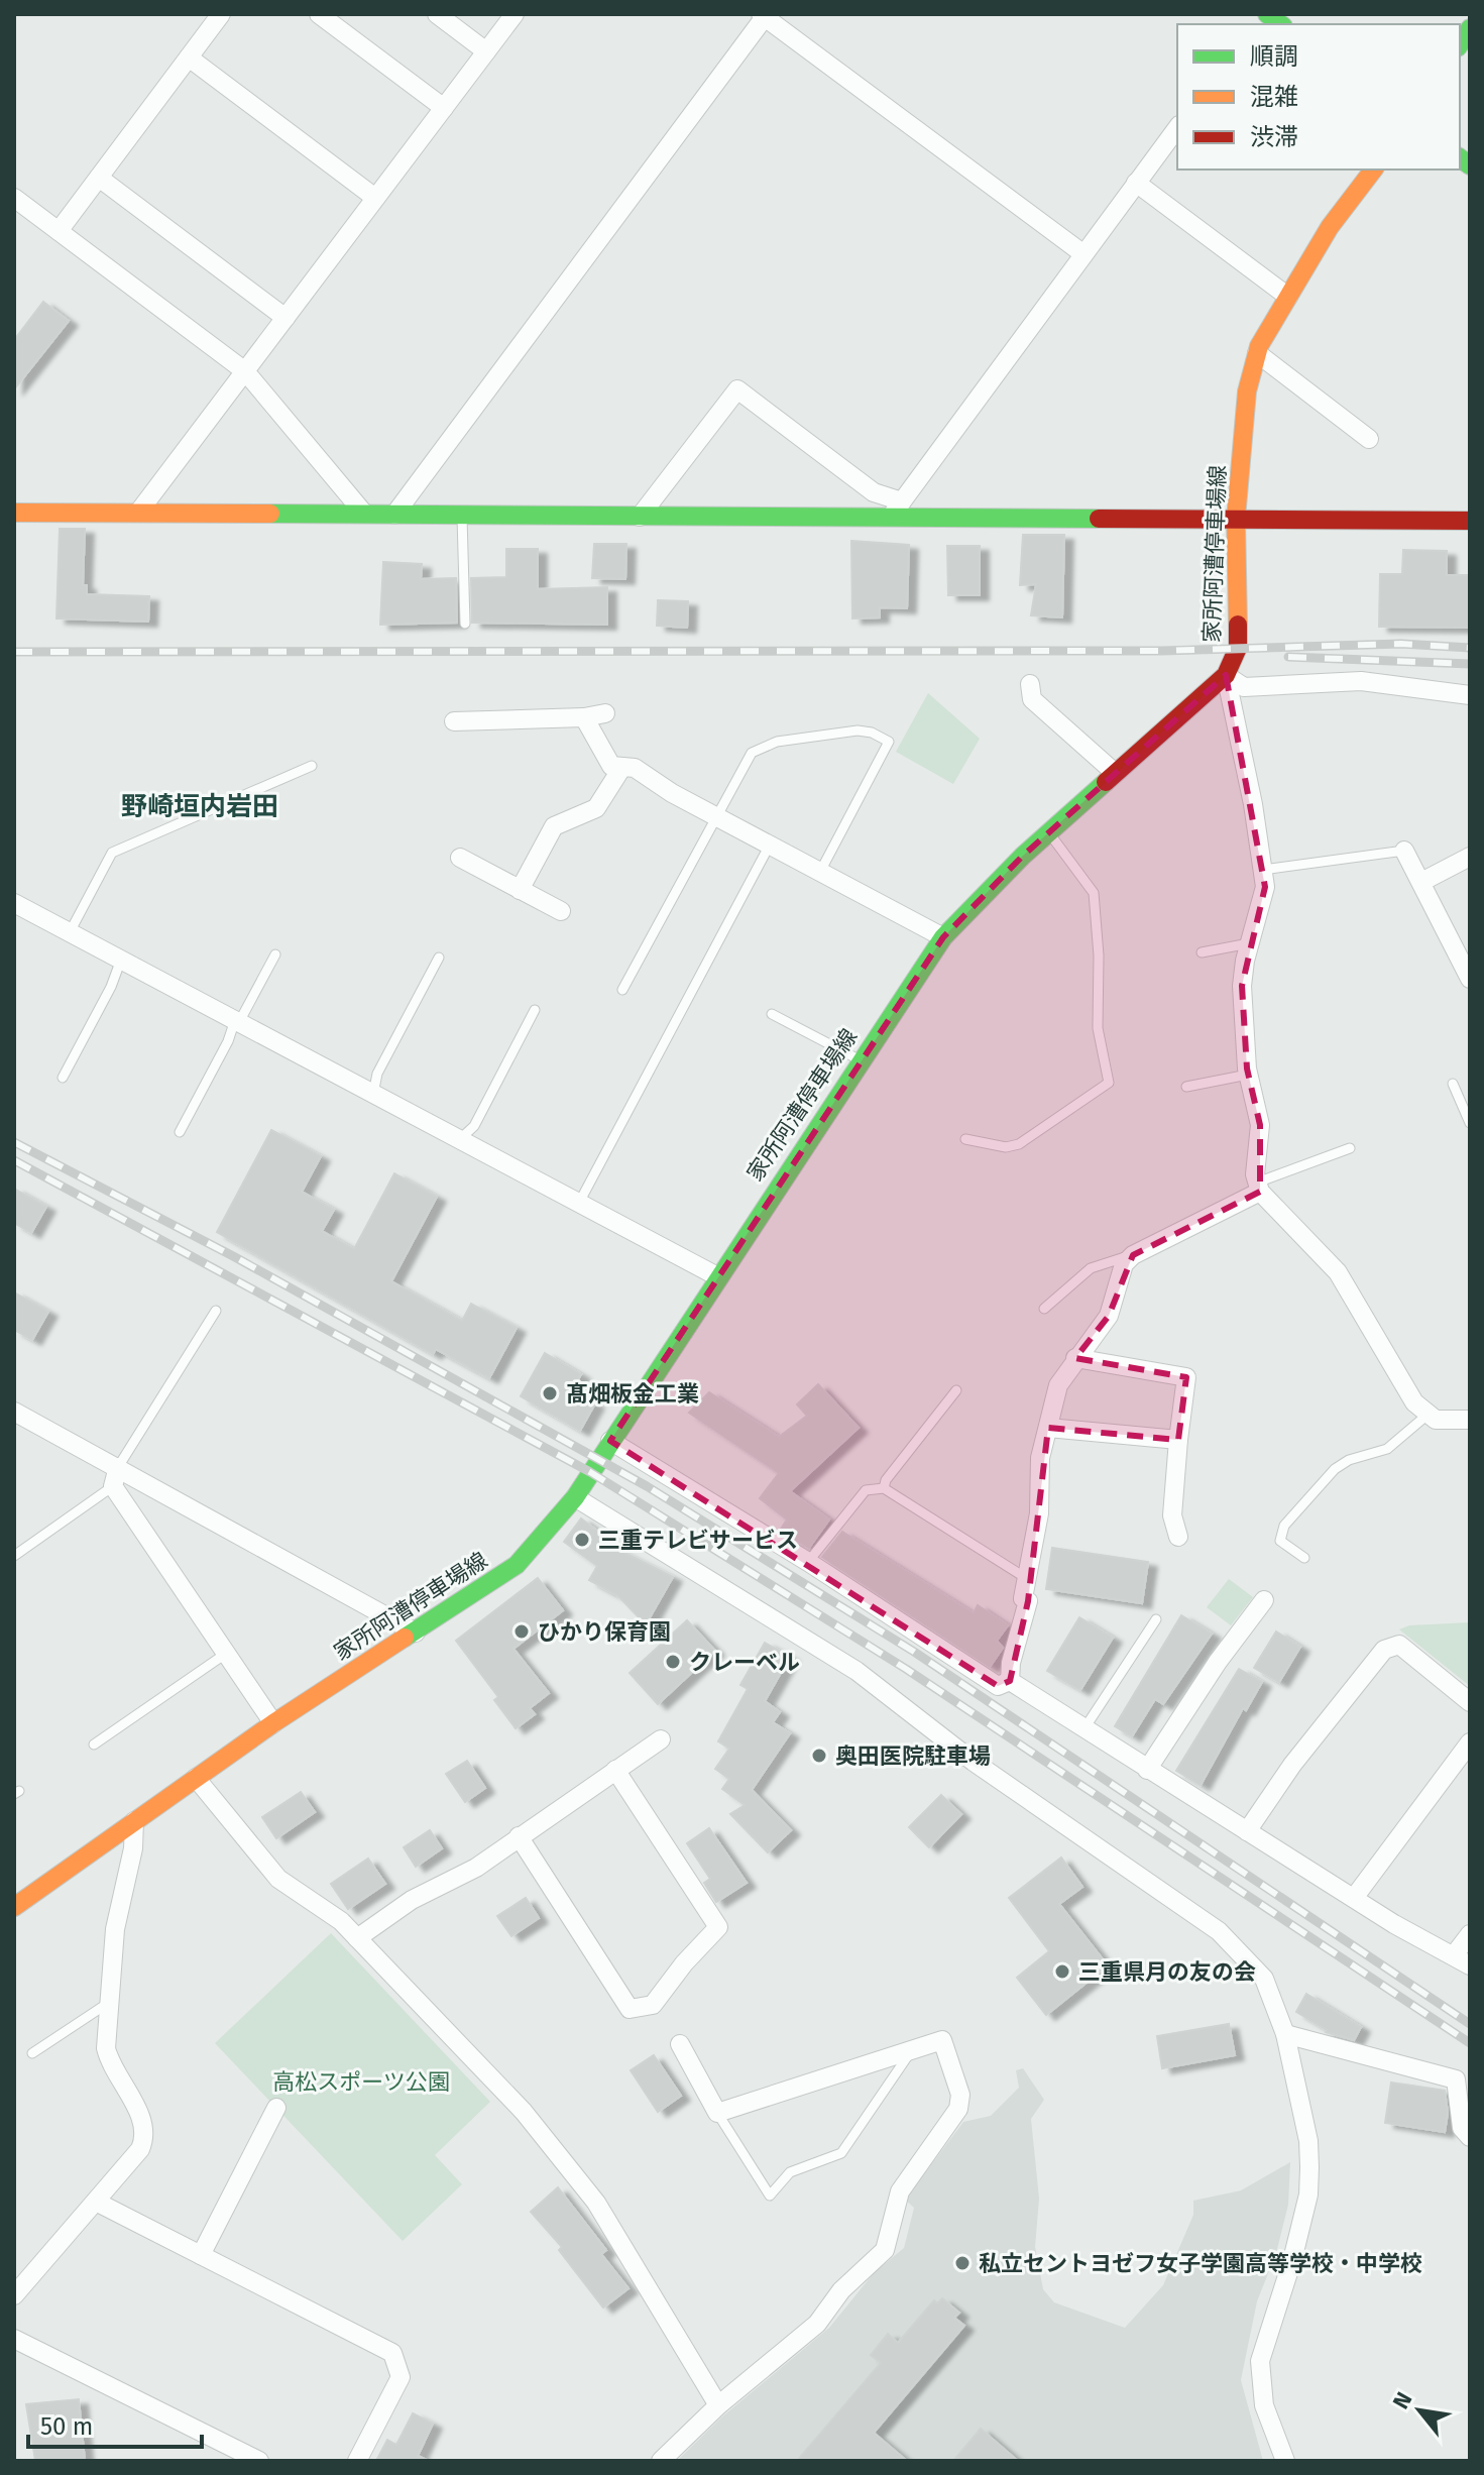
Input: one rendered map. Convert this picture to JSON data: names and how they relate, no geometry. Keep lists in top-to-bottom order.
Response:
{
  "streets": {
    "main road": ["家所阿漕停車場線"]
  },
  "districts": ["野崎垣内岩田"],
  "parks": ["高松スポーツ公園"],
  "places": [
    "髙畑板金工業",
    "三重テレビサービス",
    "ひかり保育園",
    "クレーベル",
    "奥田医院駐車場",
    "三重県月の友の会",
    "私立セントヨゼフ女子学園高等学校・中学校"
  ],
  "legend": ["順調", "混雑", "渋滞"],
  "scale_bar": "50 m",
  "north": "top left"
}
